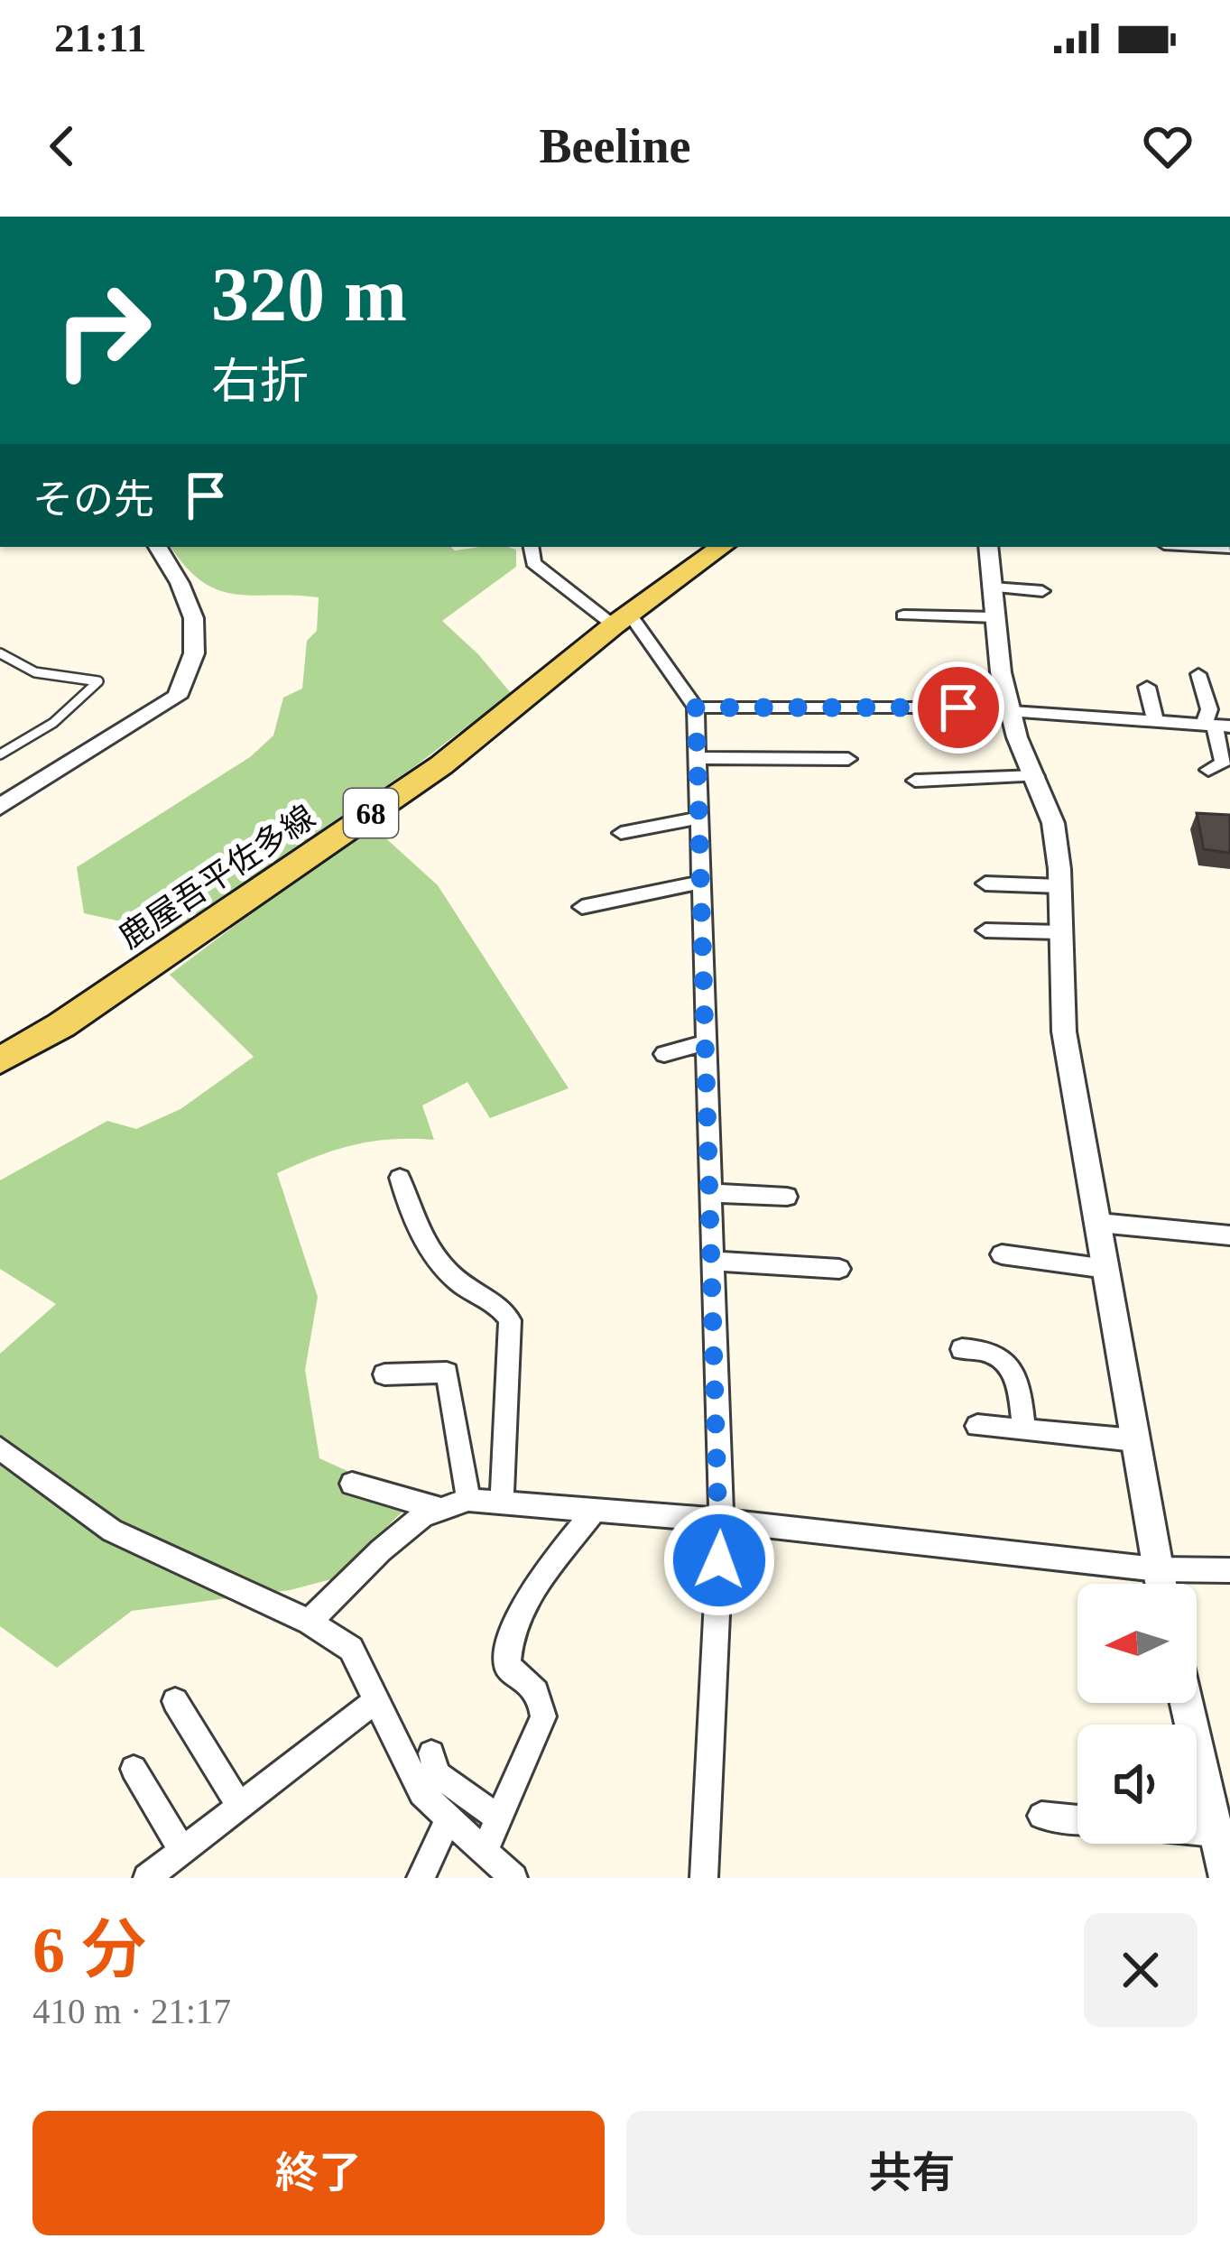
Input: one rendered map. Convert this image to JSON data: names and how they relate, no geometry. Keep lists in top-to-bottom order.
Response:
{
  "streets": {
    "main road": ["68", "鹿屋吾平佐多線"]
  },
  "north": "left",
  "page": {
    "status": "21:11",
    "header": "Beeline",
    "turn": ["320 m", "右折"],
    "then": "その先",
    "heading": ["6 分", "410 m · 21:17"],
    "buttons": ["終了", "共有"]
  }
}
